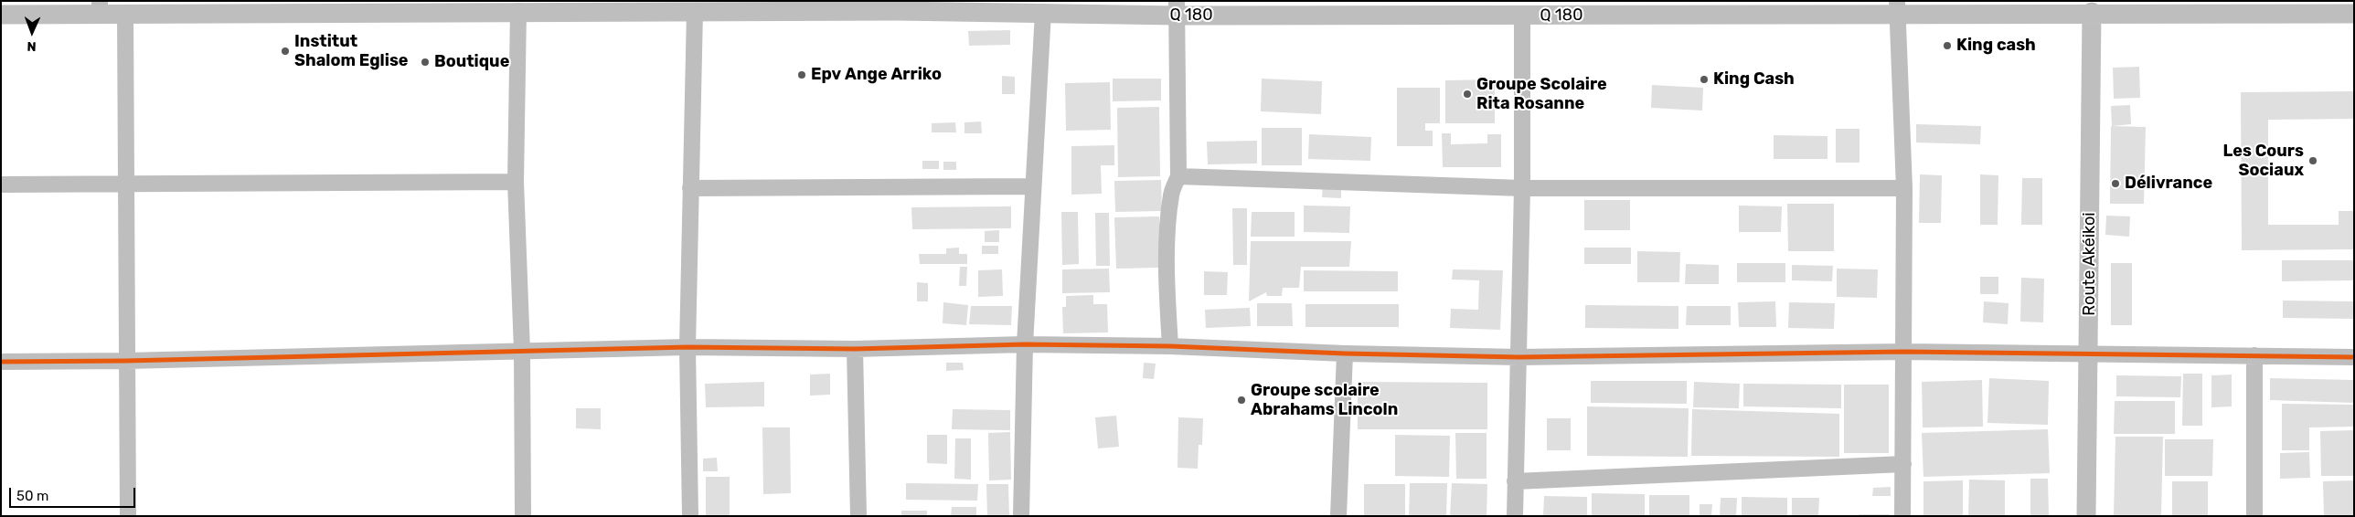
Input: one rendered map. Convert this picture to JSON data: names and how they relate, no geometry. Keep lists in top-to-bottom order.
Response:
{
  "streets": {
    "street": ["Q 180", "Route Akéikoi"]
  },
  "crossings": [
    ["Q 180", "Route Akéikoi"]
  ],
  "places": [
    "King cash",
    "Institut Shalom Eglise",
    "Boutique",
    "Epv Ange Arriko",
    "King Cash",
    "Groupe Scolaire Rita Rosanne",
    "Les Cours Sociaux",
    "Délivrance",
    "Groupe scolaire Abrahams Lincoln"
  ],
  "scale_bar": "50 m",
  "north": "bottom"
}
